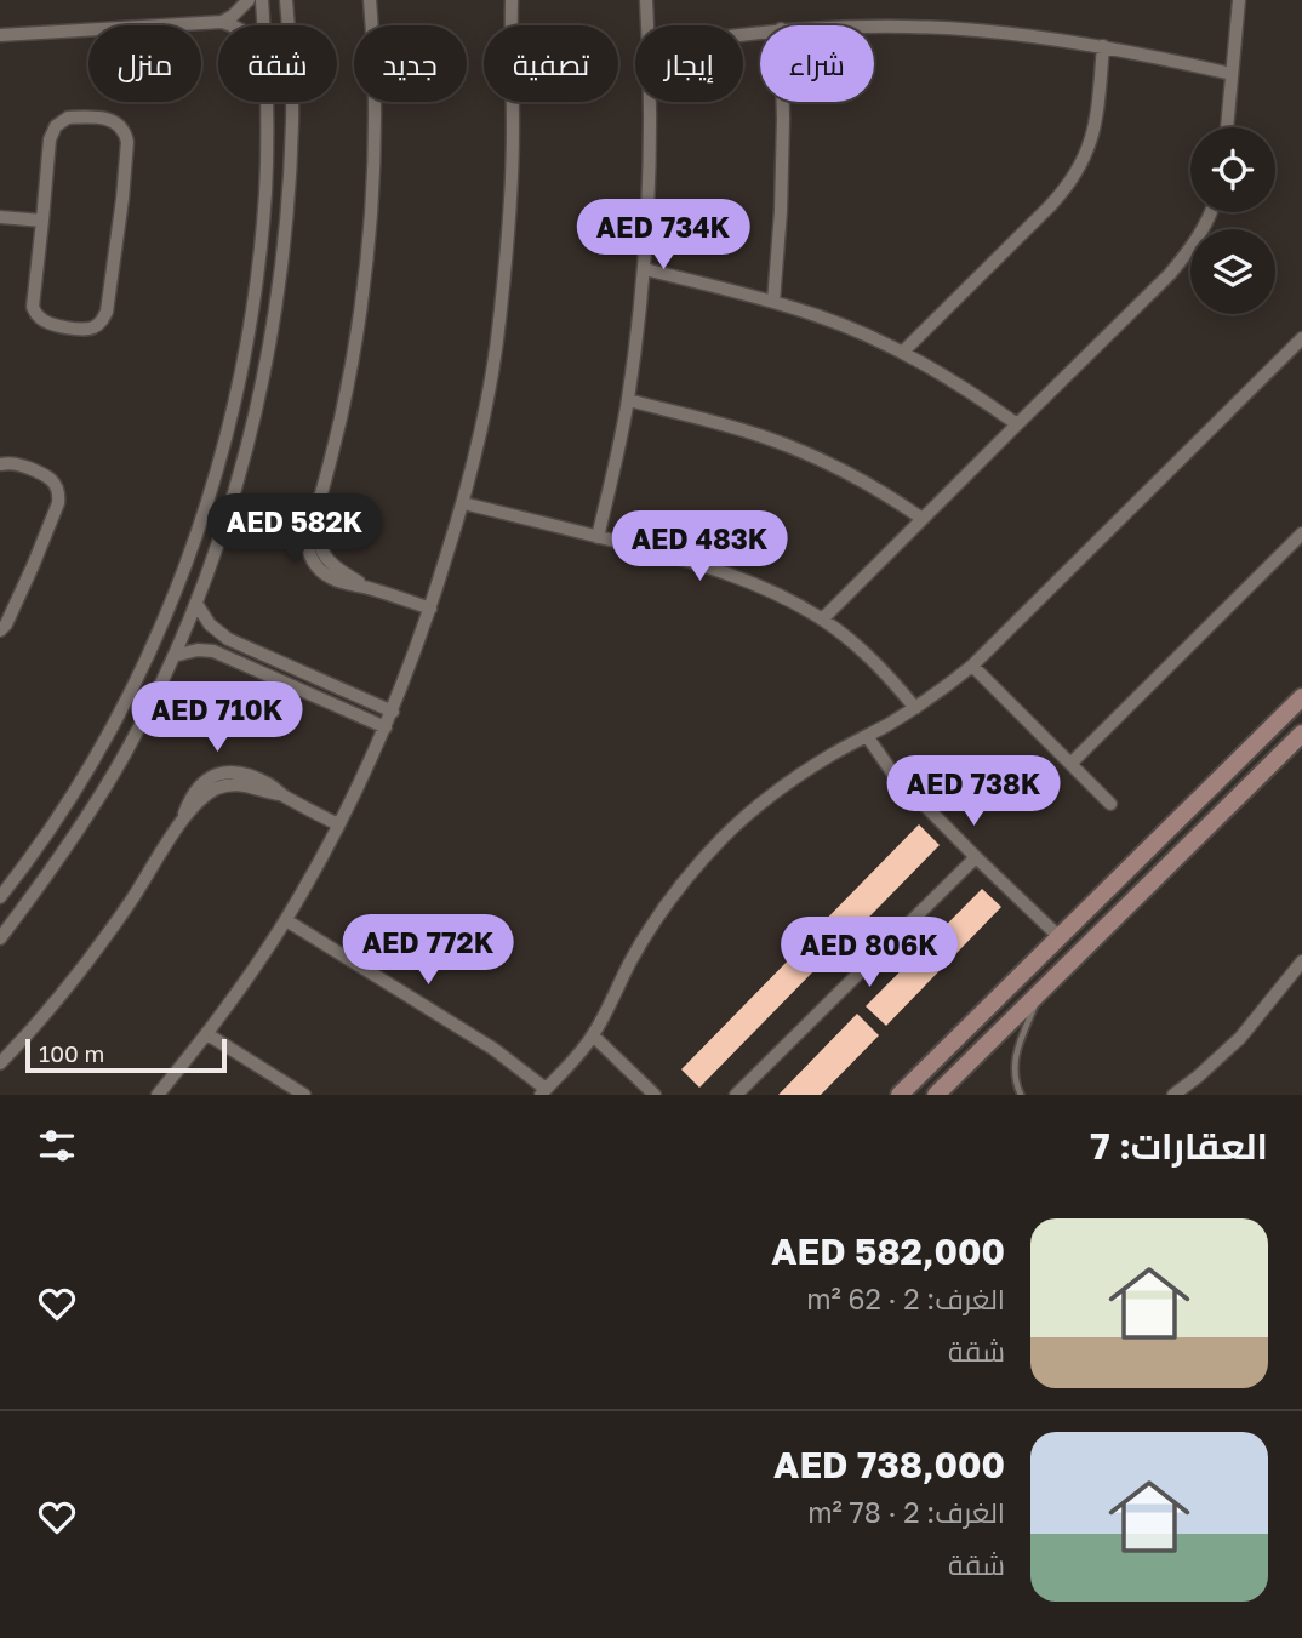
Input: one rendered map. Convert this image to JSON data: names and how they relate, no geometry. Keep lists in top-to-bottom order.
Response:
{
  "scale_bar": "100 m",
  "page": {
    "chip": [
      "شراء",
      "إيجار",
      "تصفية",
      "جديد",
      "شقة",
      "منزل"
    ],
    "price": [
      "AED 734K",
      "AED 582K",
      "AED 483K",
      "AED 710K",
      "AED 738K",
      "AED 772K",
      "AED 806K"
    ],
    "scale": "100 m",
    "heading": "العقارات: 7",
    "list": [
      {
        "name": "AED 582,000",
        "note": "الغرف: 2 · 62 m² · شقة"
      },
      {
        "name": "AED 738,000",
        "note": "الغرف: 2 · 78 m² · شقة"
      }
    ]
  }
}
